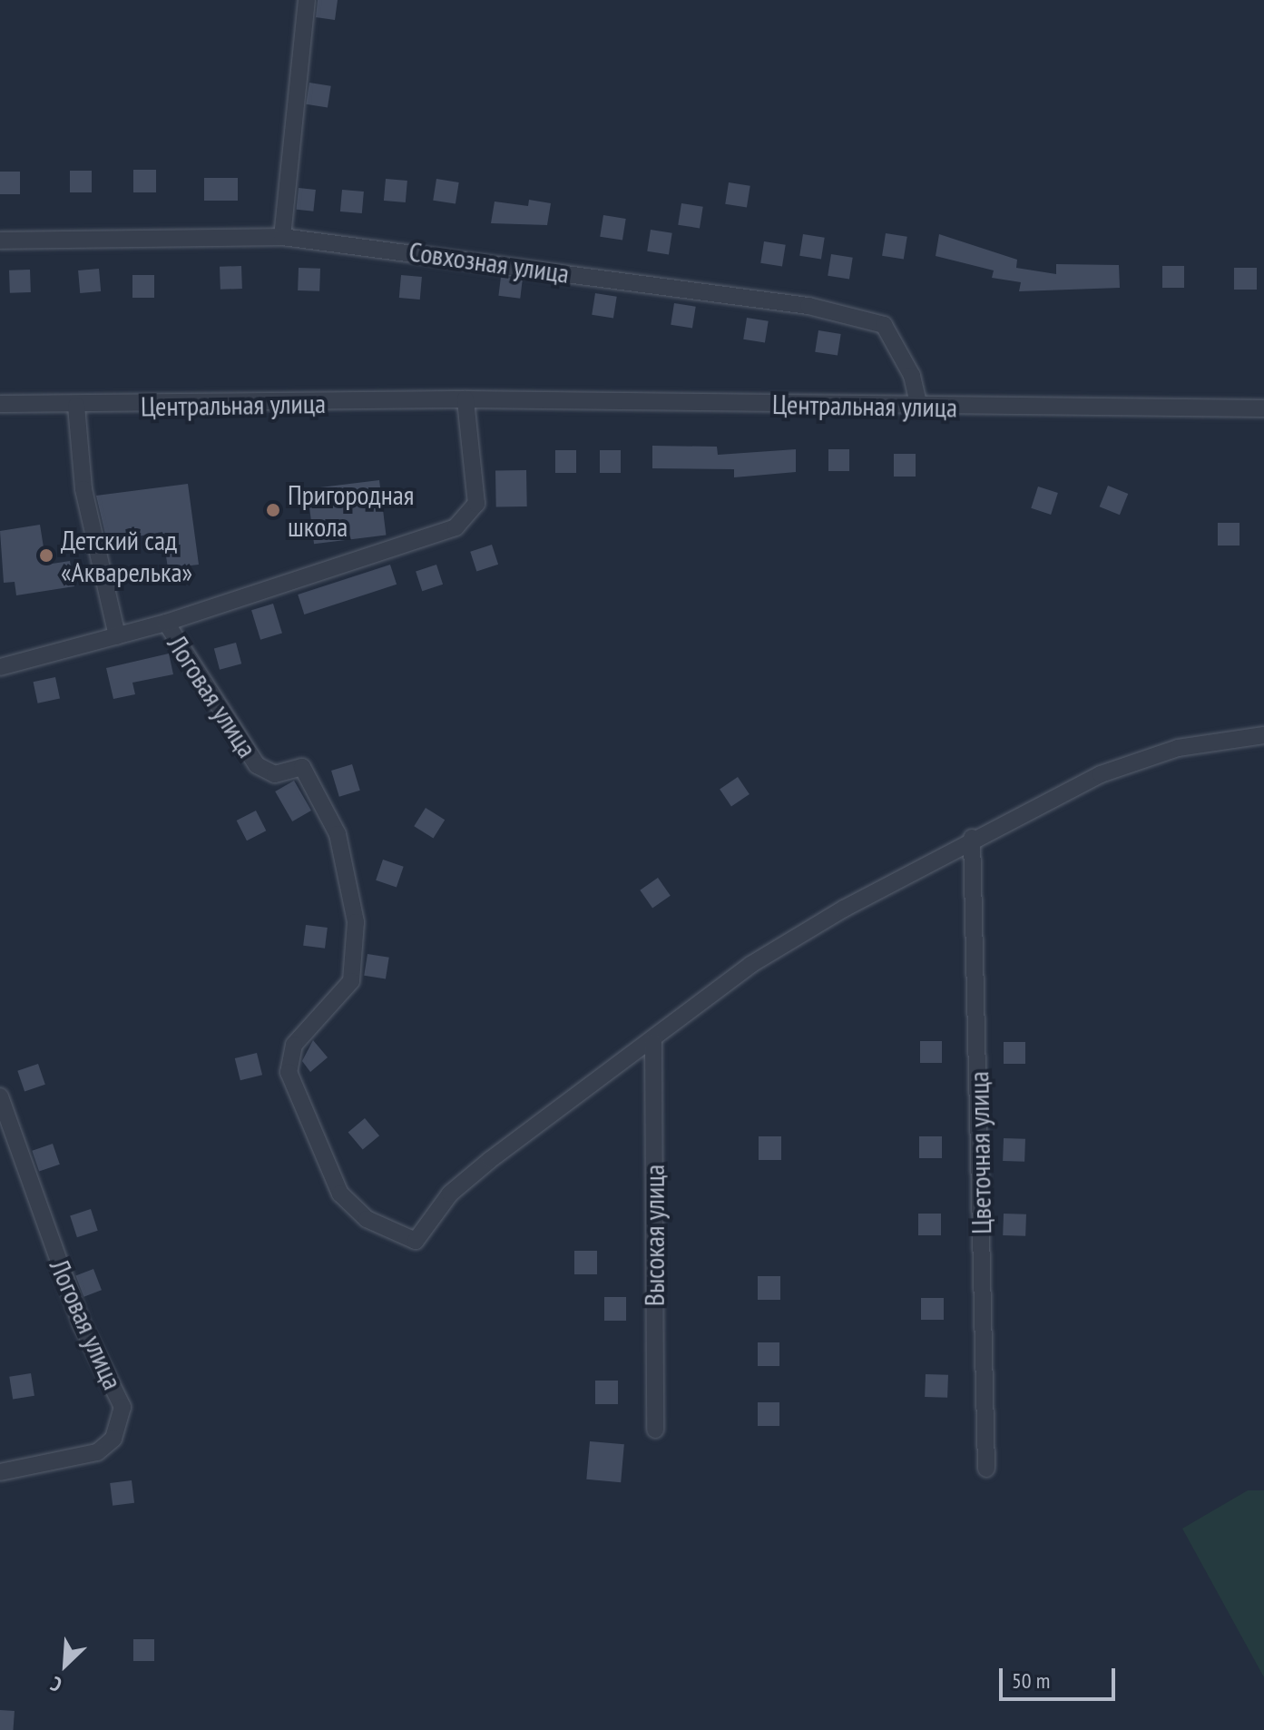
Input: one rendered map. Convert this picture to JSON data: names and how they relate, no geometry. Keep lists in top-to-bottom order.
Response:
{
  "streets": {
    "street": [
      "Совхозная улица",
      "Центральная улица",
      "Логовая улица",
      "Цветочная улица",
      "Высокая улица"
    ]
  },
  "crossings": [
    ["Совхозная улица", "Центральная улица"],
    ["Логовая улица", "Высокая улица"]
  ],
  "places": ["Пригородная школа", "Детский сад «Акварелька»"],
  "scale_bar": "50 m",
  "north": "bottom left"
}
